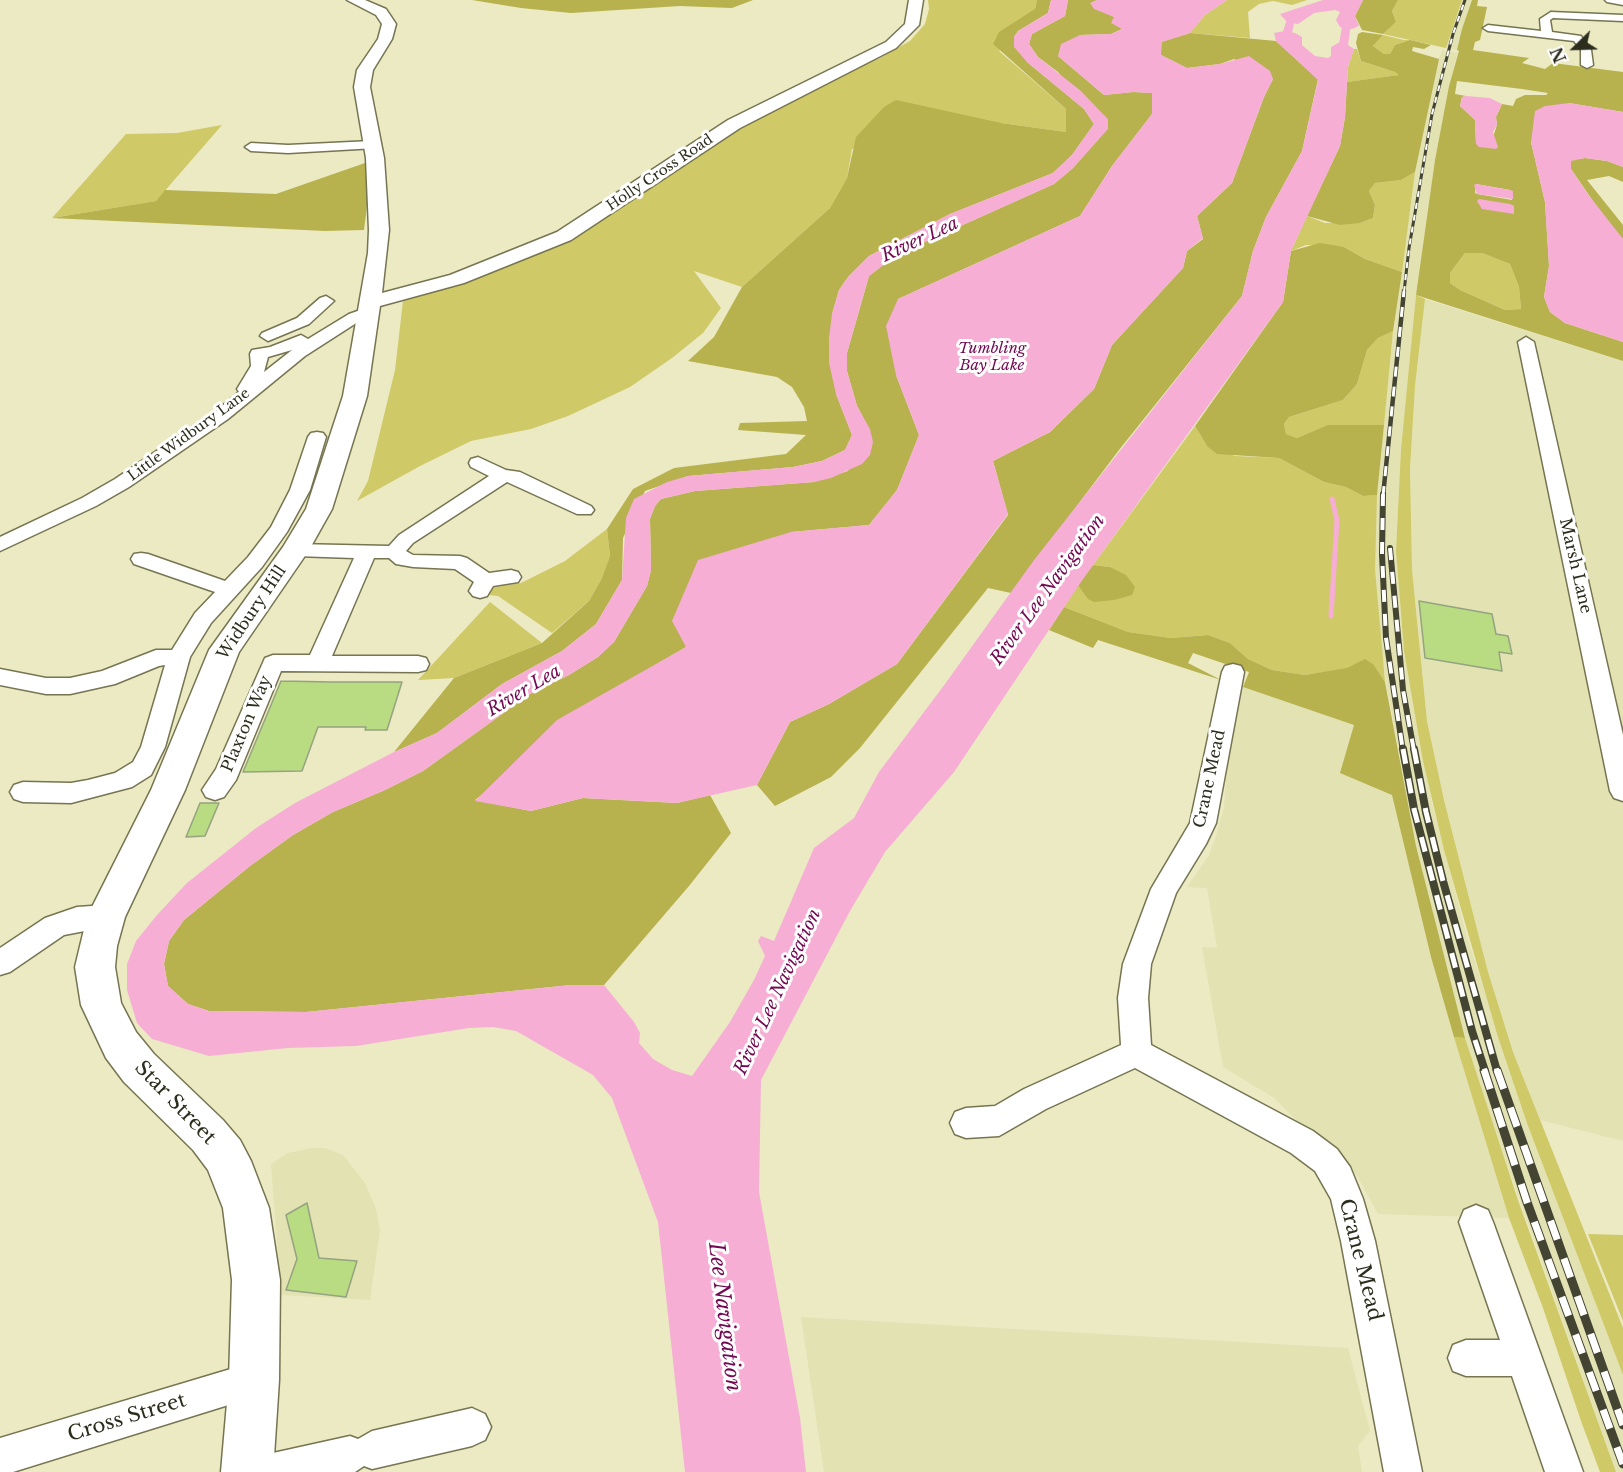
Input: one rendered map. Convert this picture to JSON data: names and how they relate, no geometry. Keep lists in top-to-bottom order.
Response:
{
  "streets": {
    "main road": ["Holly Cross Road", "Widbury Hill", "Star Street"],
    "street": [
      "Little Widbury Lane",
      "Marsh Lane",
      "Plaxton Way",
      "Crane Mead",
      "Cross Street"
    ]
  },
  "crossings": [
    ["Holly Cross Road", "Little Widbury Lane"],
    ["Holly Cross Road", "Widbury Hill"],
    ["Little Widbury Lane", "Widbury Hill"],
    ["Widbury Hill", "Star Street"],
    ["Star Street", "Cross Street"]
  ],
  "water": [
    "River Lea",
    "Tumbling Bay Lake",
    "River Lee Navigation",
    "Lee Navigation"
  ],
  "north": "bottom left"
}
